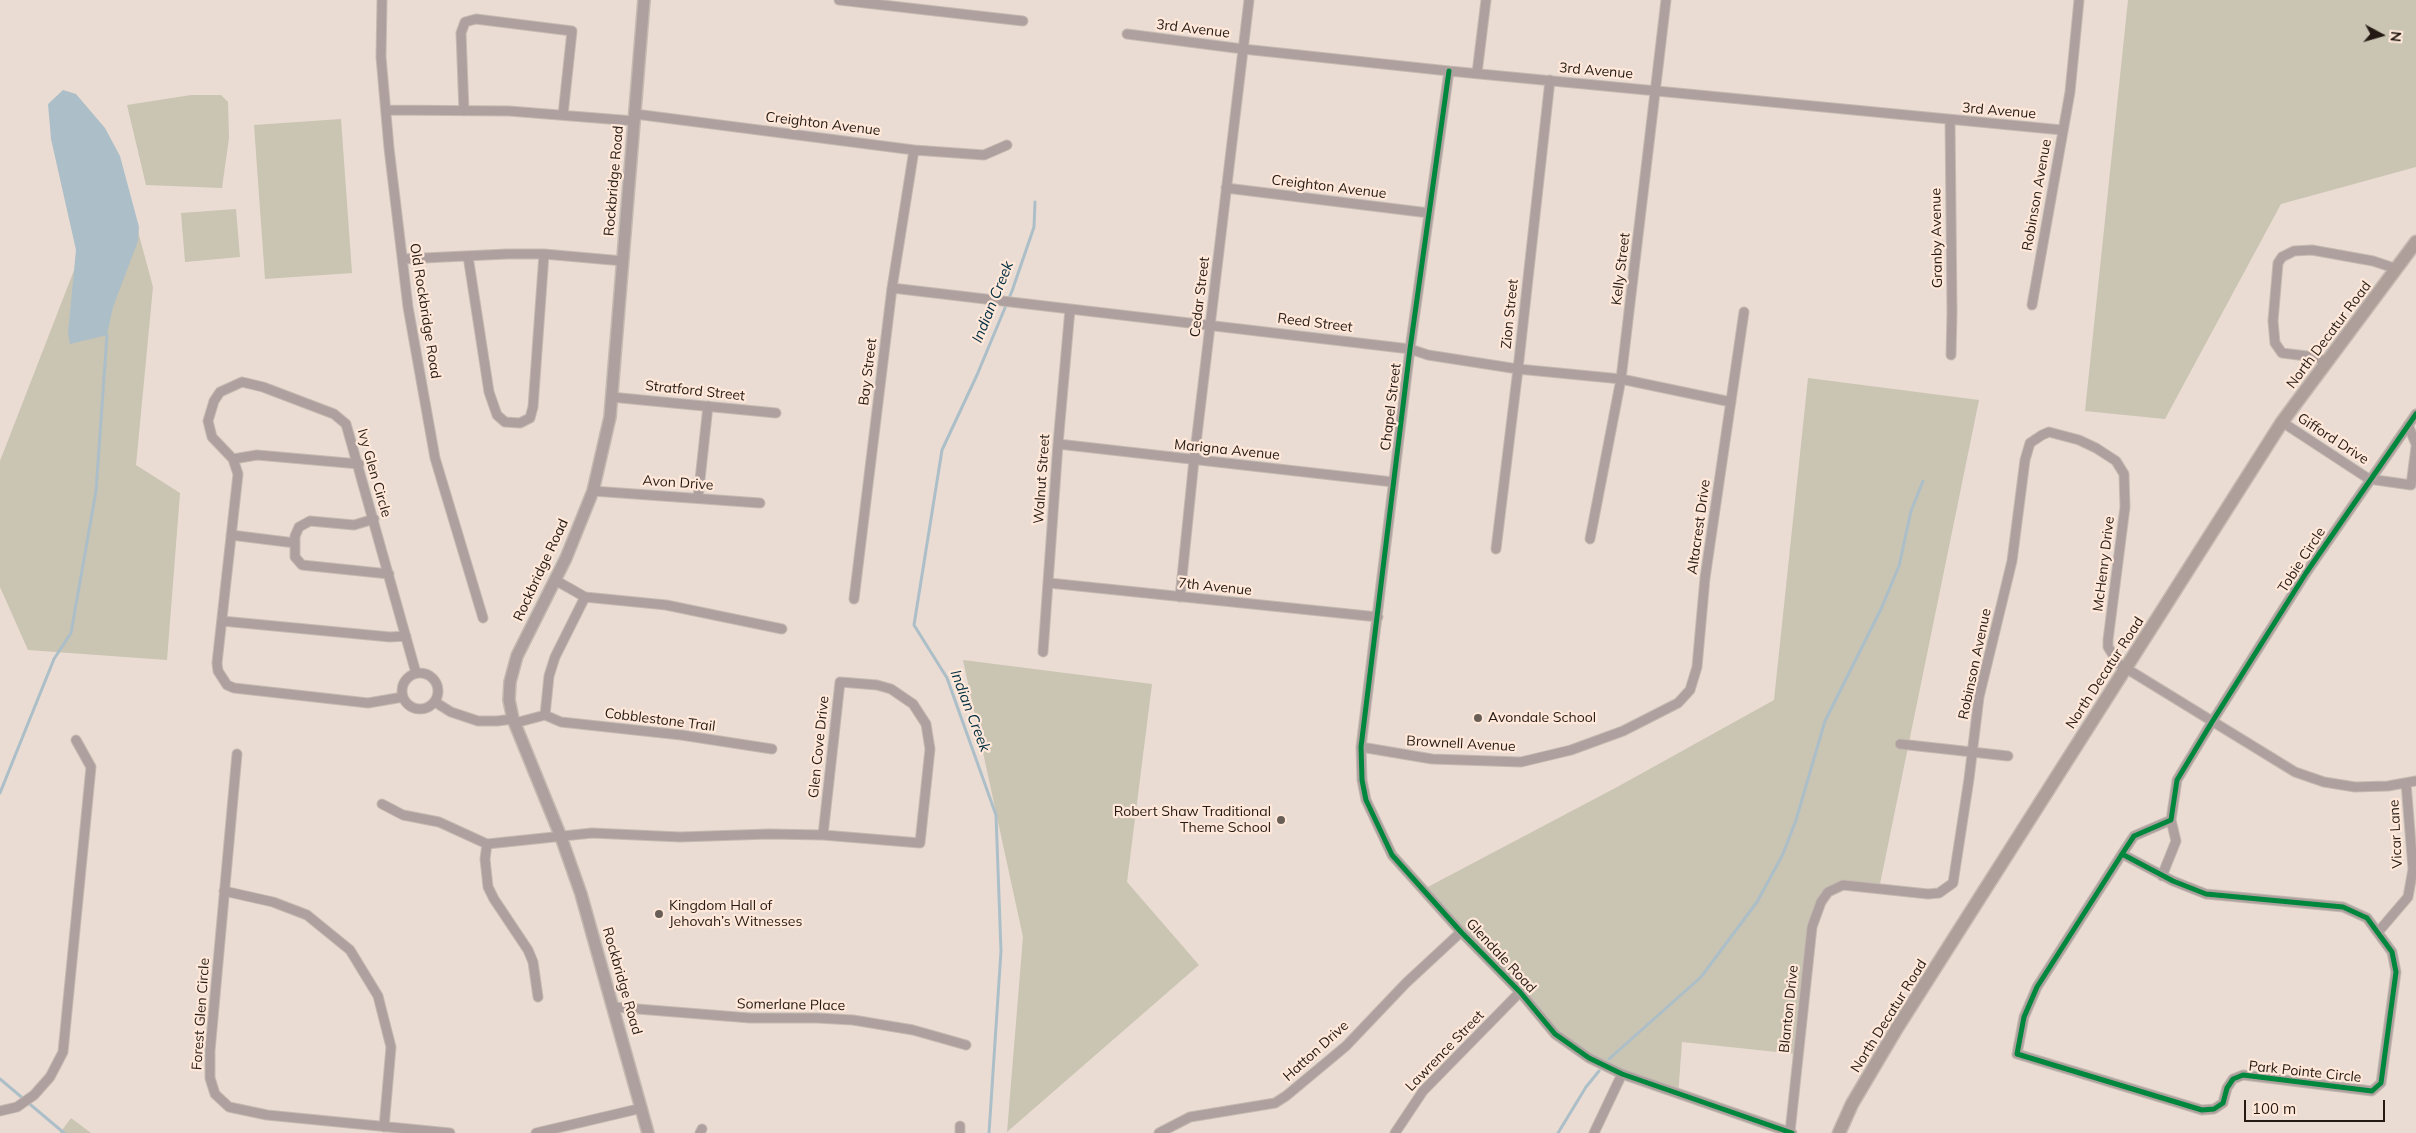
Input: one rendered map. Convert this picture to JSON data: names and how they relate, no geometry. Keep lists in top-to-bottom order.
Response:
{
  "streets": {
    "main road": ["North Decatur Road"],
    "street": [
      "3rd Avenue",
      "Creighton Avenue",
      "Rockbridge Road",
      "Robinson Avenue",
      "Granby Avenue",
      "Kelly Street",
      "Cedar Street",
      "Old Rockbridge Road",
      "Zion Street",
      "Reed Street",
      "Bay Street",
      "Stratford Street",
      "Chapel Street",
      "Gifford Drive",
      "Marigna Avenue",
      "Ivy Glen Circle",
      "Walnut Street",
      "Avon Drive",
      "Altacrest Drive",
      "Tobie Circle",
      "McHenry Drive",
      "7th Avenue",
      "Cobblestone Trail",
      "Brownell Avenue",
      "Glen Cove Drive",
      "Vicar Lane",
      "Glendale Road",
      "Somerlane Place",
      "Blanton Drive",
      "Forest Glen Circle",
      "Hatton Drive",
      "Lawrence Street",
      "Park Pointe Circle"
    ]
  },
  "crossings": [
    ["3rd Avenue", "Robinson Avenue"],
    ["3rd Avenue", "Granby Avenue"],
    ["3rd Avenue", "Kelly Street"],
    ["3rd Avenue", "Cedar Street"],
    ["3rd Avenue", "Zion Street"],
    ["3rd Avenue", "Chapel Street"],
    ["Creighton Avenue", "Rockbridge Road"],
    ["Creighton Avenue", "Cedar Street"],
    ["Creighton Avenue", "Old Rockbridge Road"],
    ["Creighton Avenue", "Bay Street"],
    ["Creighton Avenue", "Chapel Street"],
    ["Rockbridge Road", "Stratford Street"],
    ["Rockbridge Road", "Avon Drive"],
    ["Rockbridge Road", "Glen Cove Drive"],
    ["Rockbridge Road", "Somerlane Place"],
    ["Robinson Avenue", "McHenry Drive"],
    ["Robinson Avenue", "Blanton Drive"],
    ["Kelly Street", "Reed Street"],
    ["Cedar Street", "Reed Street"],
    ["Cedar Street", "Marigna Avenue"],
    ["Cedar Street", "7th Avenue"],
    ["Zion Street", "Reed Street"],
    ["Reed Street", "Bay Street"],
    ["Reed Street", "Chapel Street"],
    ["Reed Street", "Walnut Street"],
    ["Reed Street", "Altacrest Drive"],
    ["North Decatur Road", "Gifford Drive"],
    ["North Decatur Road", "McHenry Drive"],
    ["Chapel Street", "Marigna Avenue"],
    ["Chapel Street", "7th Avenue"],
    ["Chapel Street", "Brownell Avenue"],
    ["Chapel Street", "Glendale Road"],
    ["Gifford Drive", "Tobie Circle"],
    ["Marigna Avenue", "Walnut Street"],
    ["Walnut Street", "7th Avenue"],
    ["Altacrest Drive", "Brownell Avenue"],
    ["Tobie Circle", "McHenry Drive"],
    ["McHenry Drive", "Vicar Lane"],
    ["Brownell Avenue", "Glendale Road"],
    ["Vicar Lane", "Park Pointe Circle"],
    ["Glendale Road", "Blanton Drive"],
    ["Glendale Road", "Hatton Drive"],
    ["Glendale Road", "Lawrence Street"]
  ],
  "water": ["Indian Creek"],
  "places": ["Avondale School", "Robert Shaw Traditional Theme School", "Kingdom Hall of Jehovah’s Witnesses"],
  "scale_bar": "100 m",
  "north": "right"
}
